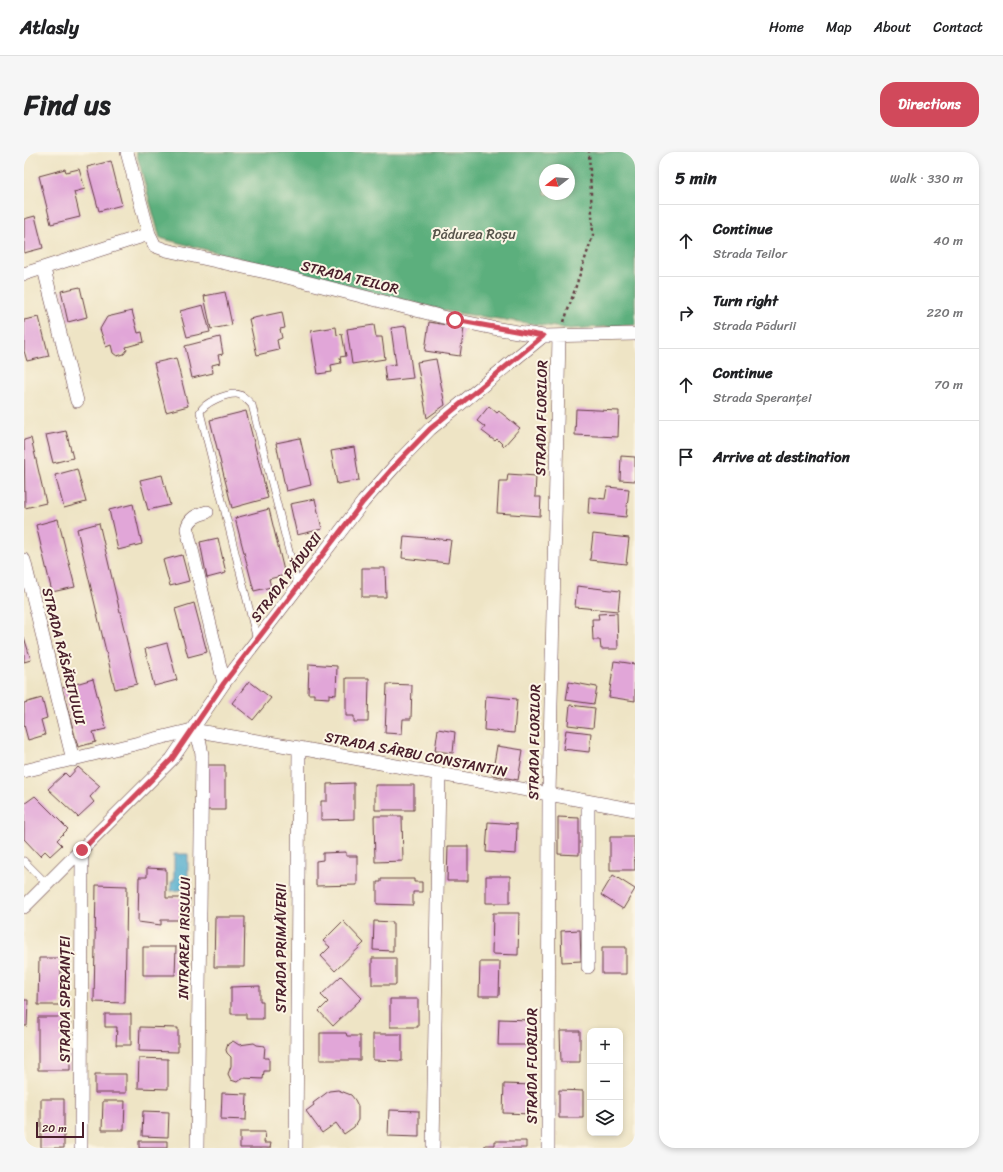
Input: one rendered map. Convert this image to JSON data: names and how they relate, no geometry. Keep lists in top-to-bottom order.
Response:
{
  "streets": {
    "street": [
      "STRADA TEILOR",
      "STRADA FLORILOR",
      "STRADA PĂDURII",
      "STRADA RĂSĂRITULUI",
      "STRADA SÂRBU CONSTANTIN",
      "INTRAREA IRISULUI",
      "STRADA PRIMĂVERII",
      "STRADA SPERANȚEI"
    ]
  },
  "crossings": [
    ["STRADA TEILOR", "STRADA FLORILOR"],
    ["STRADA TEILOR", "STRADA PĂDURII"],
    ["STRADA FLORILOR", "STRADA SÂRBU CONSTANTIN"],
    ["STRADA PĂDURII", "STRADA SÂRBU CONSTANTIN"],
    ["STRADA PĂDURII", "INTRAREA IRISULUI"],
    ["STRADA SÂRBU CONSTANTIN", "INTRAREA IRISULUI"],
    ["STRADA SÂRBU CONSTANTIN", "STRADA PRIMĂVERII"]
  ],
  "parks": ["Pădurea Roșu"],
  "scale_bar": "20 m",
  "north": "left",
  "page": {
    "header": "Atlasly",
    "nav": [
      "Home",
      "Map",
      "About",
      "Contact"
    ],
    "title": "Find us",
    "buttons": "Directions",
    "heading": ["5 min", "Walk · 330 m"],
    "list": [
      ["Continue", "Strada Teilor", "40 m"],
      ["Turn right", "Strada Pădurii", "220 m"],
      ["Continue", "Strada Speranței", "70 m"],
      "Arrive at destination"
    ],
    "map_buttons": ["+", "−"],
    "scale": "20 m"
  }
}
